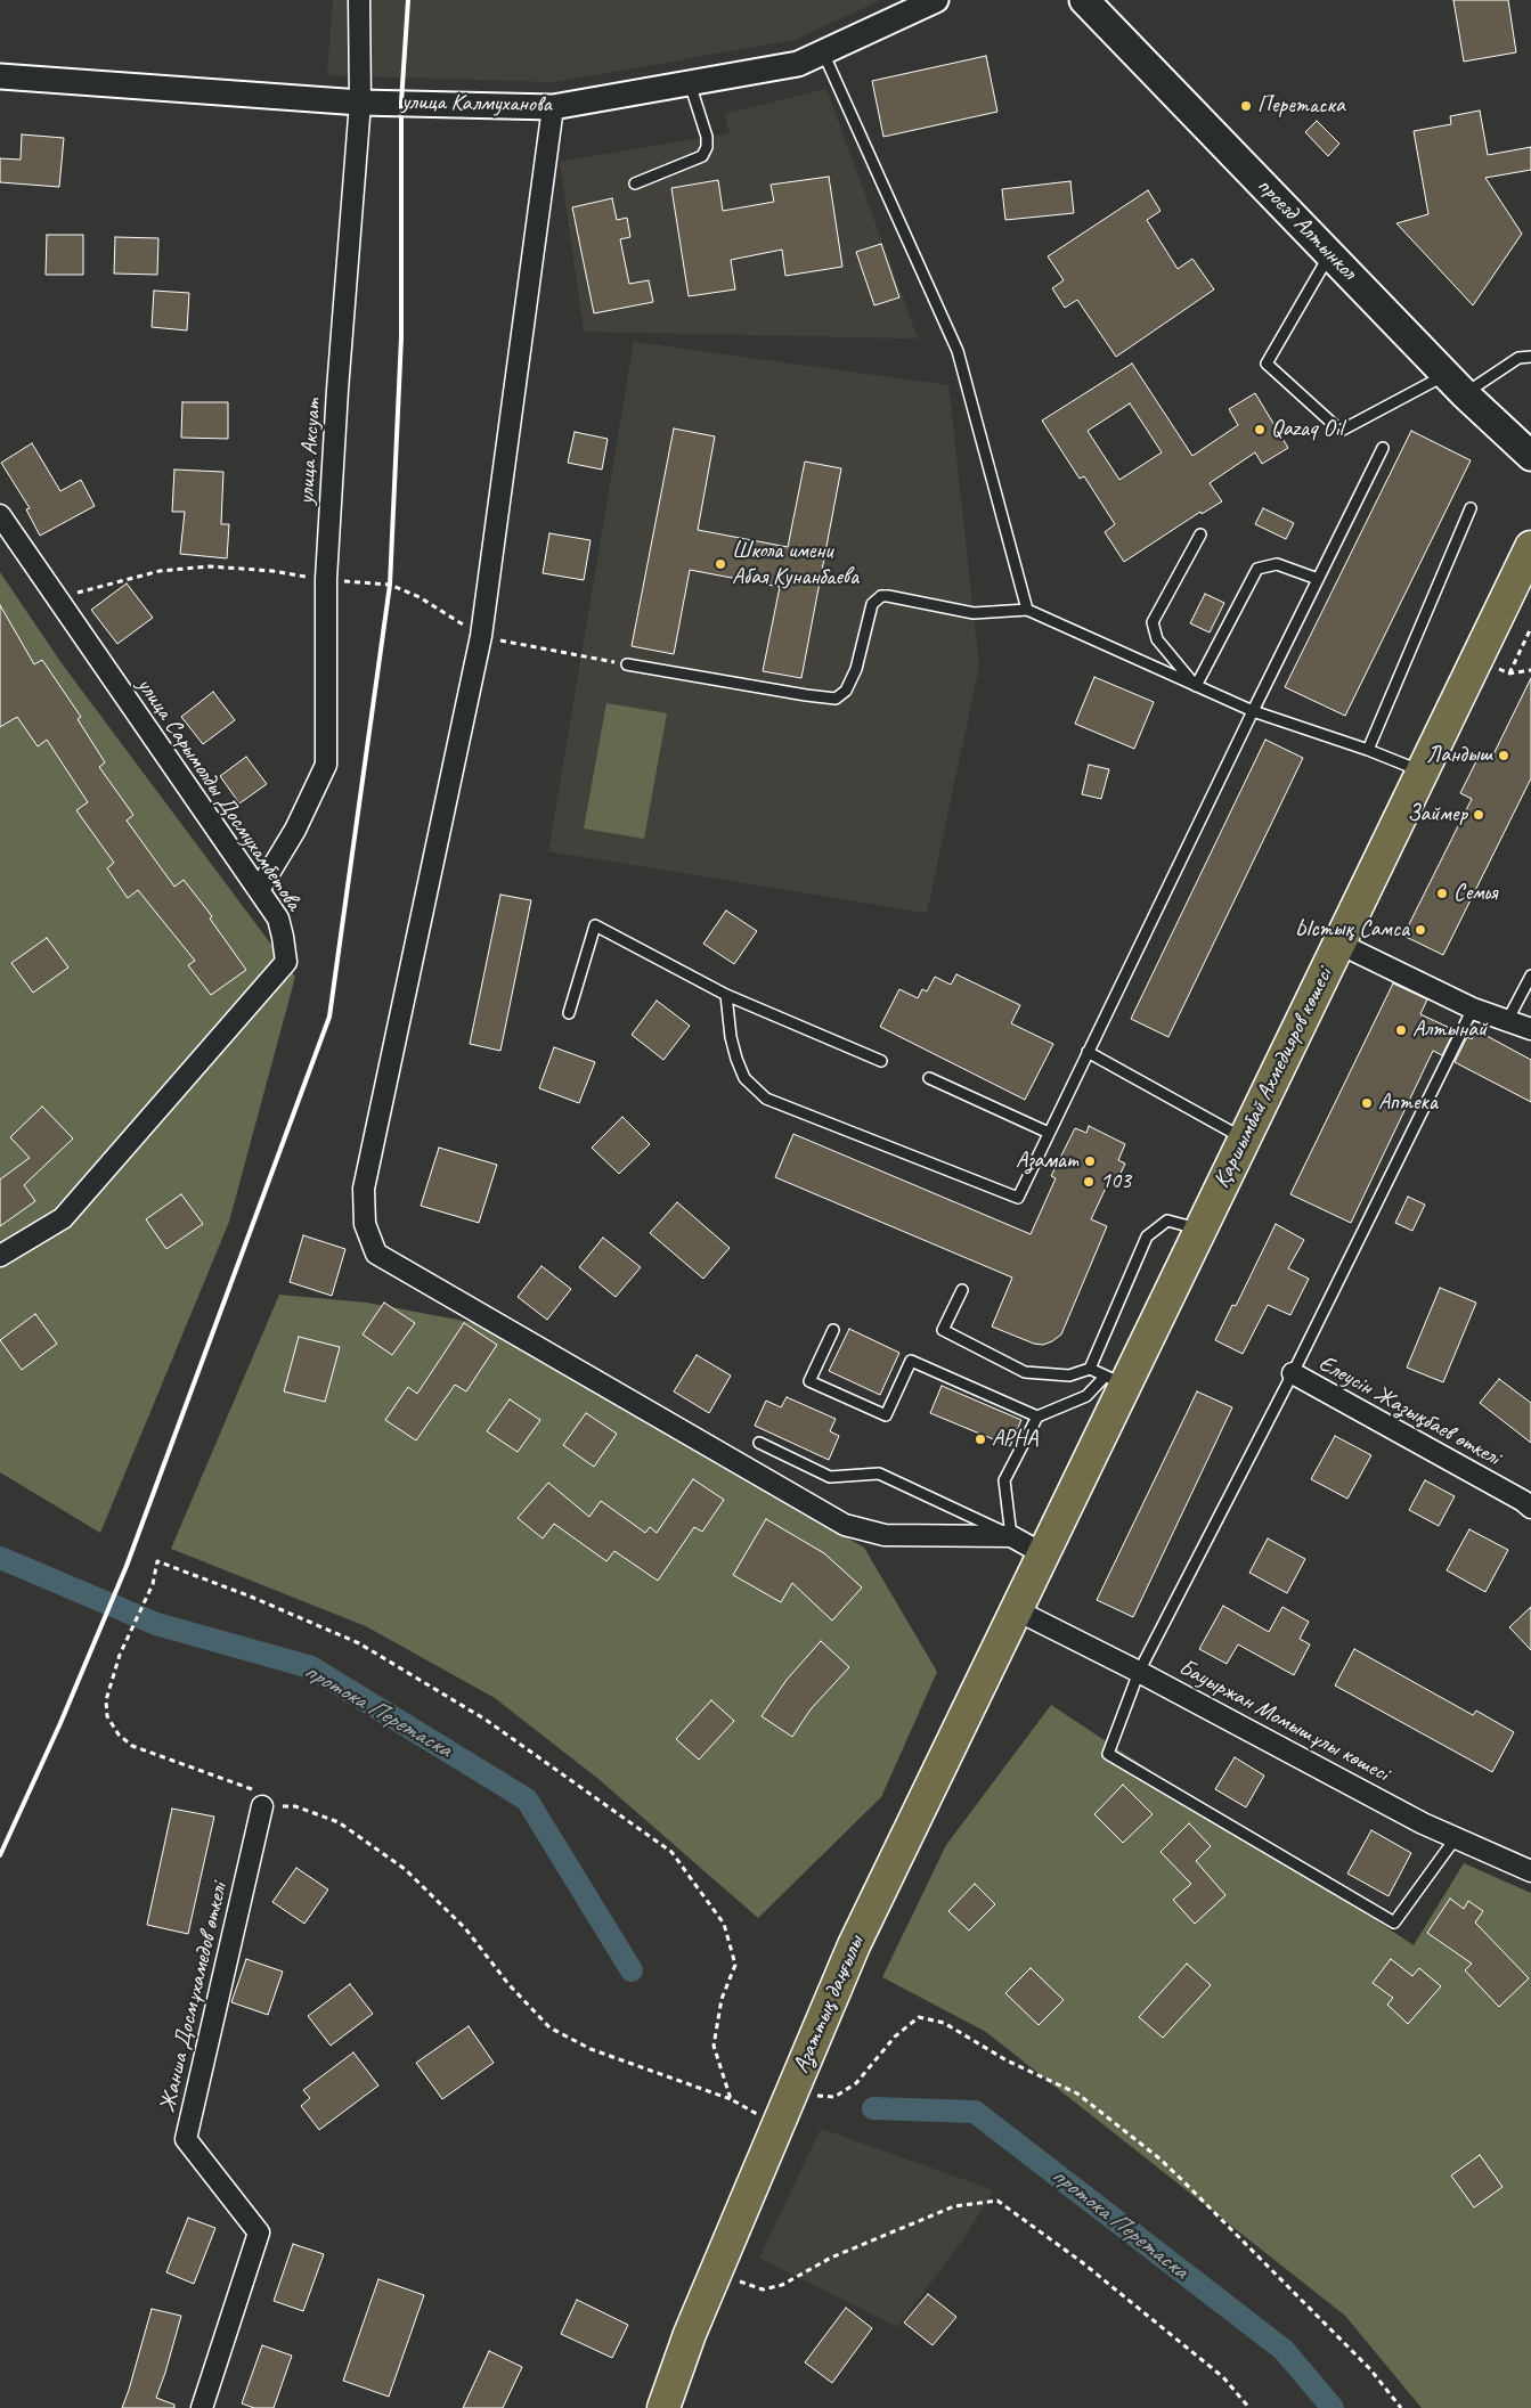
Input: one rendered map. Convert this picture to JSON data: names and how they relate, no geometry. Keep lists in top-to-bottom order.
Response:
{
  "streets": {
    "main road": ["проезд Алтынкол", "Қаршымбай Ахмедияров көшесі", "Азаттық даңғылы"],
    "street": [
      "улица Калмуханова",
      "улица Аксуат",
      "улица Сарымолды Досмухамбетова",
      "Елеусін Жазықбаев өткелі",
      "Бауыржан Момышұлы көшесі",
      "Жанша Досмұхамедов өткелі"
    ]
  },
  "crossings": [
    ["улица Калмуханова", "улица Аксуат"],
    ["улица Аксуат", "улица Сарымолды Досмухамбетова"],
    ["Қаршымбай Ахмедияров көшесі", "Бауыржан Момышұлы көшесі"],
    ["Қаршымбай Ахмедияров көшесі", "Азаттық даңғылы"],
    ["Бауыржан Момышұлы көшесі", "Азаттық даңғылы"]
  ],
  "water": ["протока Перетаска"],
  "places": [
    "Перетаска",
    "Qazaq Oil",
    "Школа имени Абая Кунанбаева",
    "Ландыш",
    "Займер",
    "Семья",
    "Ыстық Самса",
    "Алтынай",
    "Аптека",
    "Азамат",
    "103",
    "АРНА"
  ]
}
